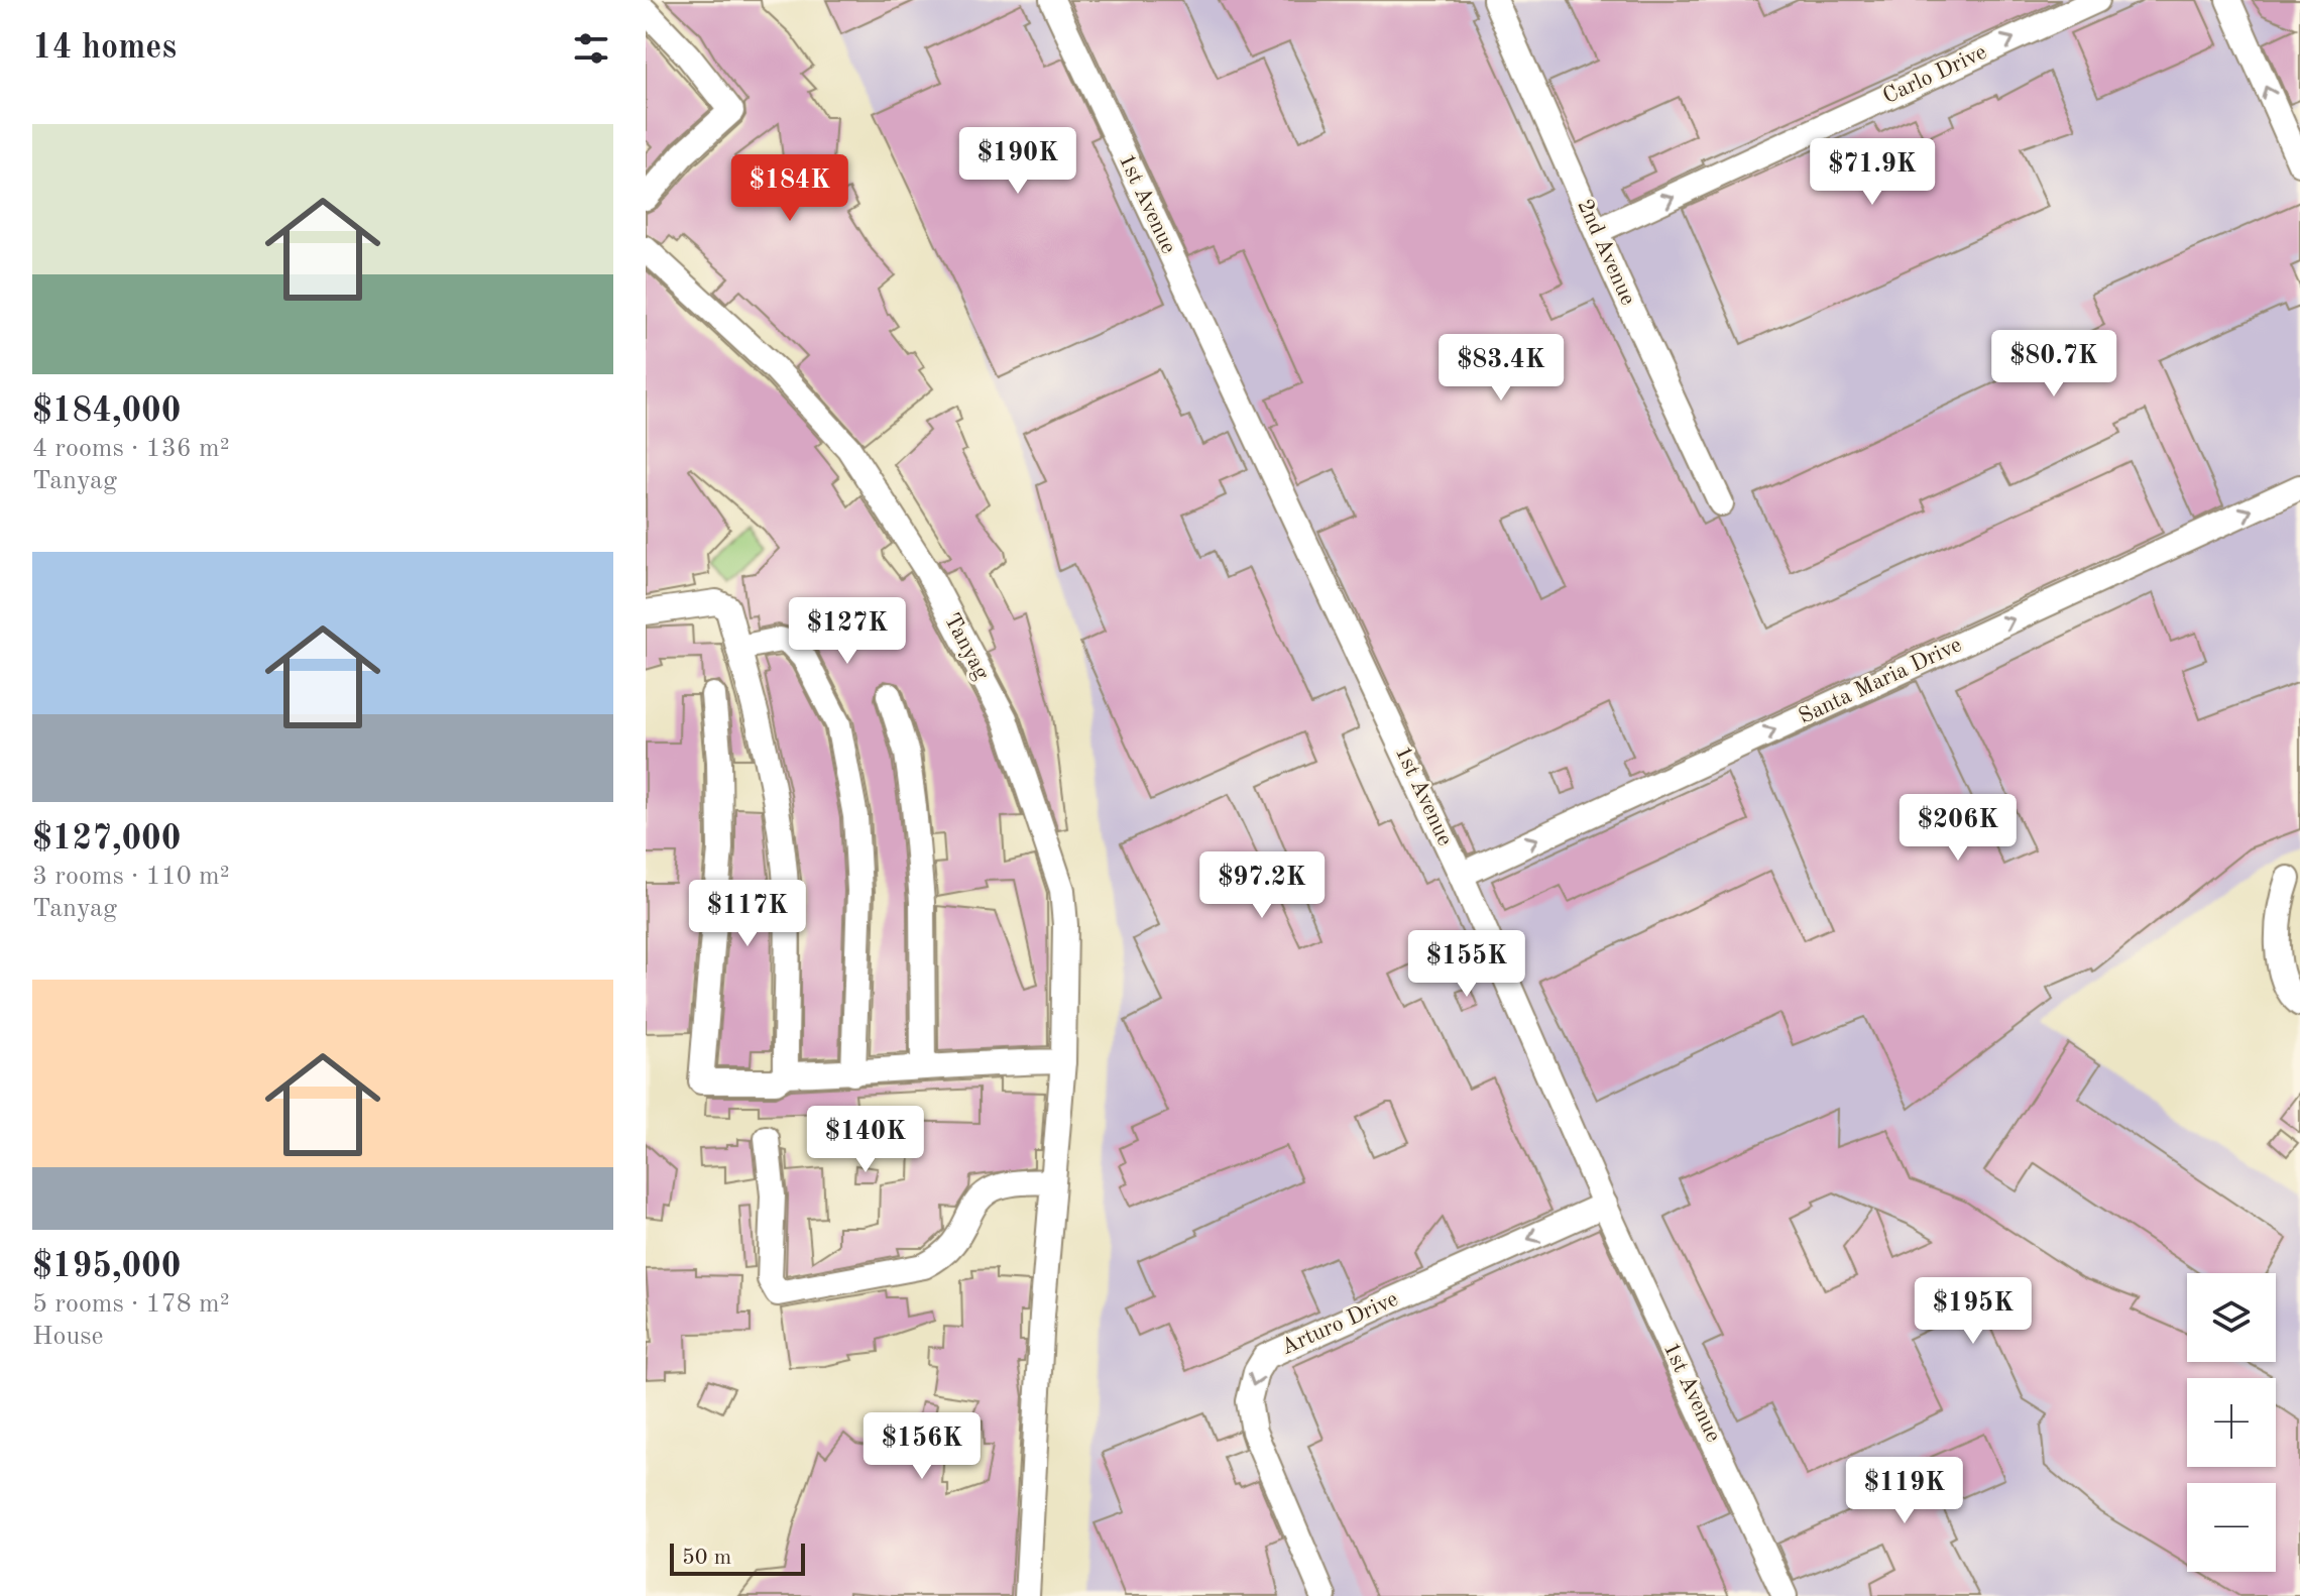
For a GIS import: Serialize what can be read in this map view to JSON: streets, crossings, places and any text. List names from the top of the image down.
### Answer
{
  "streets": {
    "street": [
      "Carlo Drive",
      "1st Avenue",
      "2nd Avenue",
      "Tanyag",
      "Santa Maria Drive",
      "Arturo Drive"
    ]
  },
  "crossings": [
    ["Carlo Drive", "2nd Avenue"],
    ["1st Avenue", "Santa Maria Drive"],
    ["1st Avenue", "Arturo Drive"]
  ],
  "one_way": ["Carlo Drive", "Santa Maria Drive"],
  "scale_bar": "50 m",
  "page": {
    "heading": "14 homes",
    "list": [
      {
        "name": "$184,000",
        "note": "4 rooms · 136 m² · Tanyag"
      },
      {
        "name": "$127,000",
        "note": "3 rooms · 110 m² · Tanyag"
      },
      {
        "name": "$195,000",
        "note": "5 rooms · 178 m² · House"
      }
    ],
    "price": [
      "$190K",
      "$71.9K",
      "$184K",
      "$80.7K",
      "$83.4K",
      "$127K",
      "$206K",
      "$97.2K",
      "$117K",
      "$155K",
      "$140K",
      "$195K",
      "$156K",
      "$119K"
    ],
    "map_buttons": ["+", "−"],
    "scale": "50 m"
  }
}
